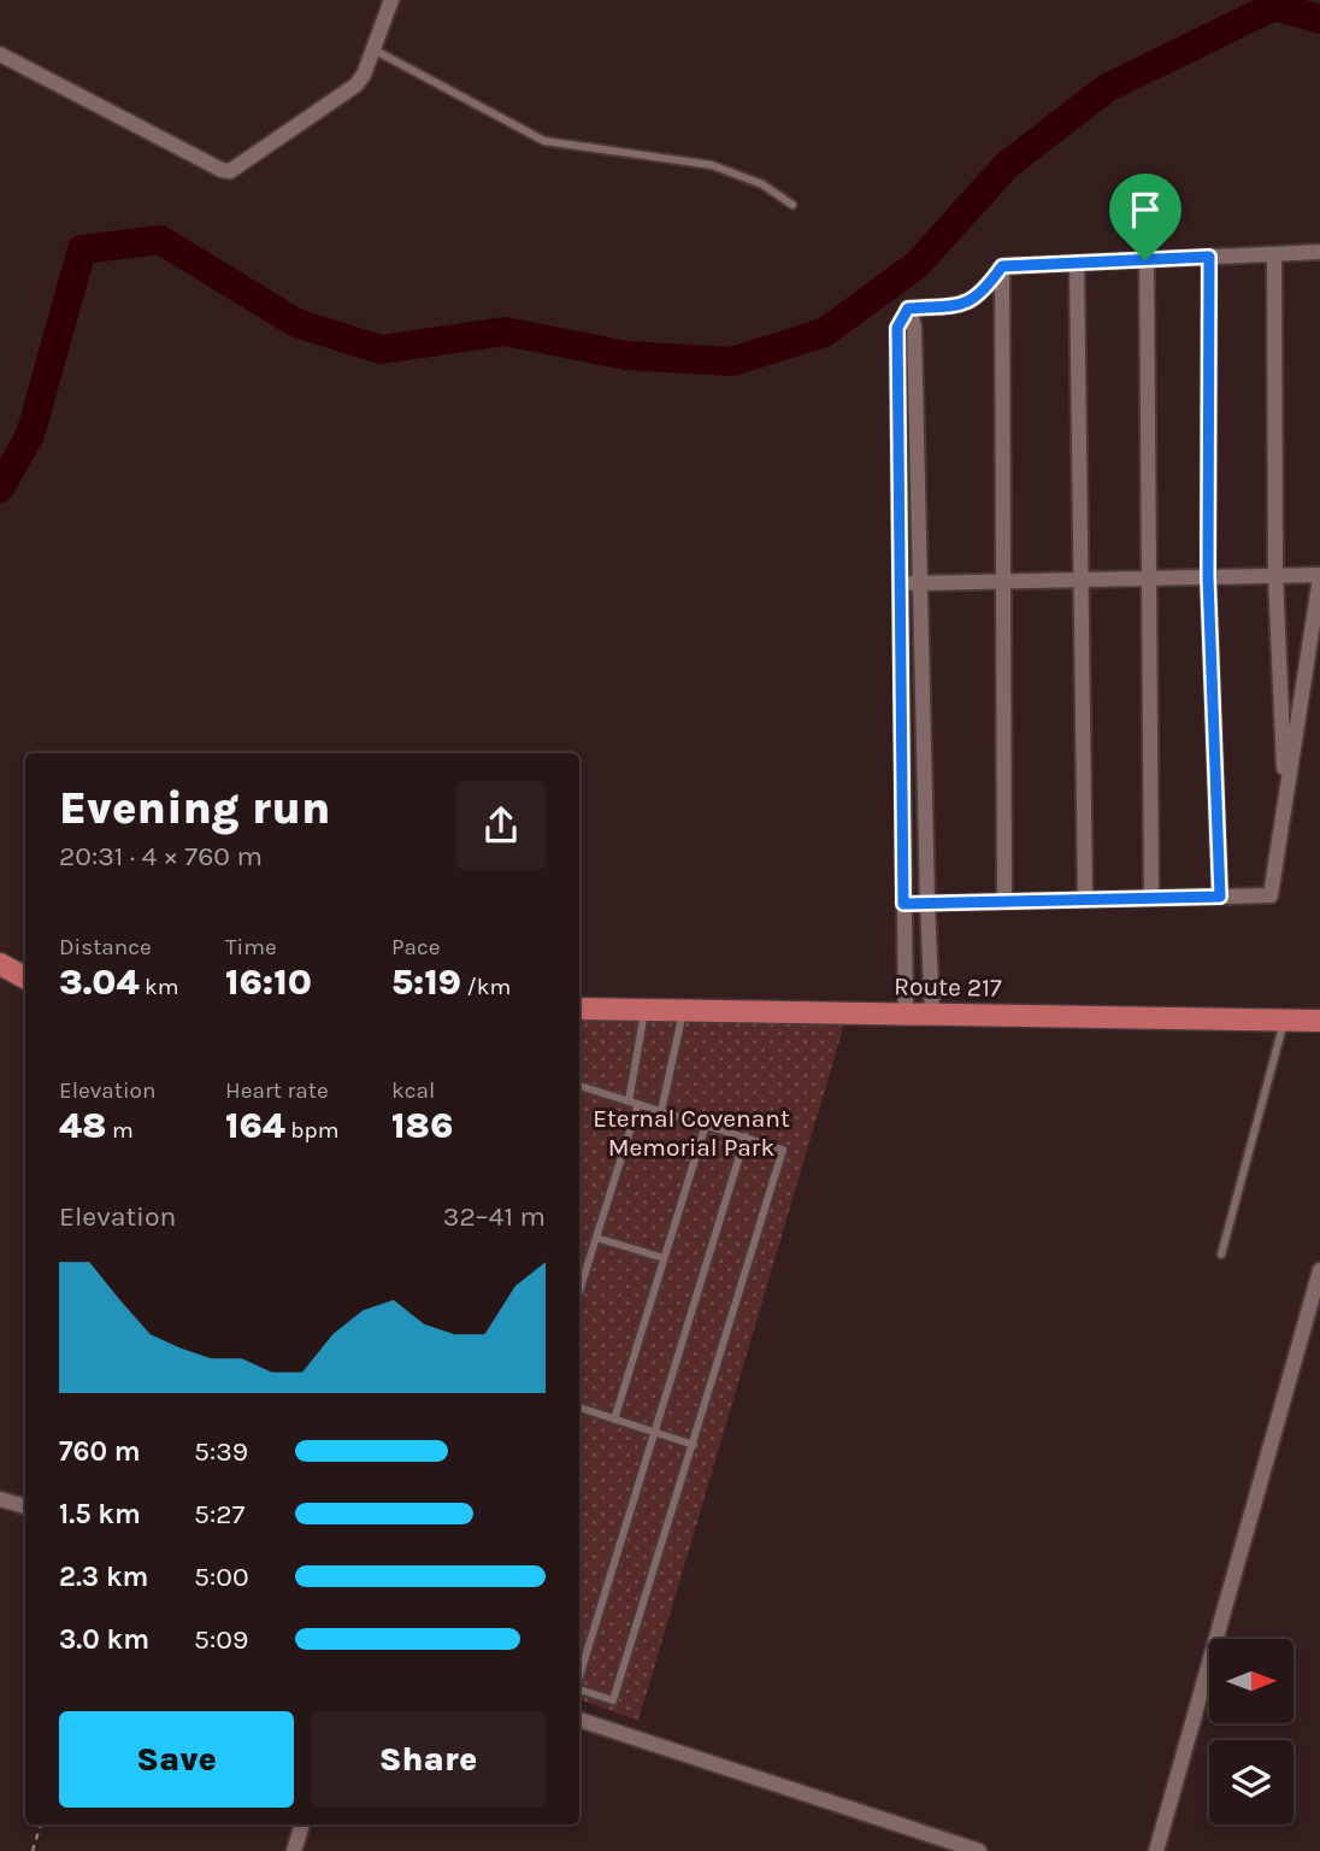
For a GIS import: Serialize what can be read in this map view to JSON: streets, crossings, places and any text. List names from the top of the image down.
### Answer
{
  "streets": {
    "main road": ["Route 217"]
  },
  "parks": ["Eternal Covenant Memorial Park"],
  "north": "right",
  "page": {
    "heading": ["Evening run", "20:31 · 4 × 760 m"],
    "stats": [
      ["Distance", "3.04 km"],
      ["Time", "16:10"],
      ["Pace", "5:19 /km"],
      ["Elevation", "48 m"],
      ["Heart rate", "164 bpm"],
      ["kcal", "186"]
    ],
    "chart": ["Elevation", "32–41 m"],
    "list": [
      {
        "name": "760 m",
        "note": "5:39"
      },
      {
        "name": "1.5 km",
        "note": "5:27"
      },
      {
        "name": "2.3 km",
        "note": "5:00"
      },
      {
        "name": "3.0 km",
        "note": "5:09"
      }
    ],
    "buttons": ["Save", "Share"]
  }
}
